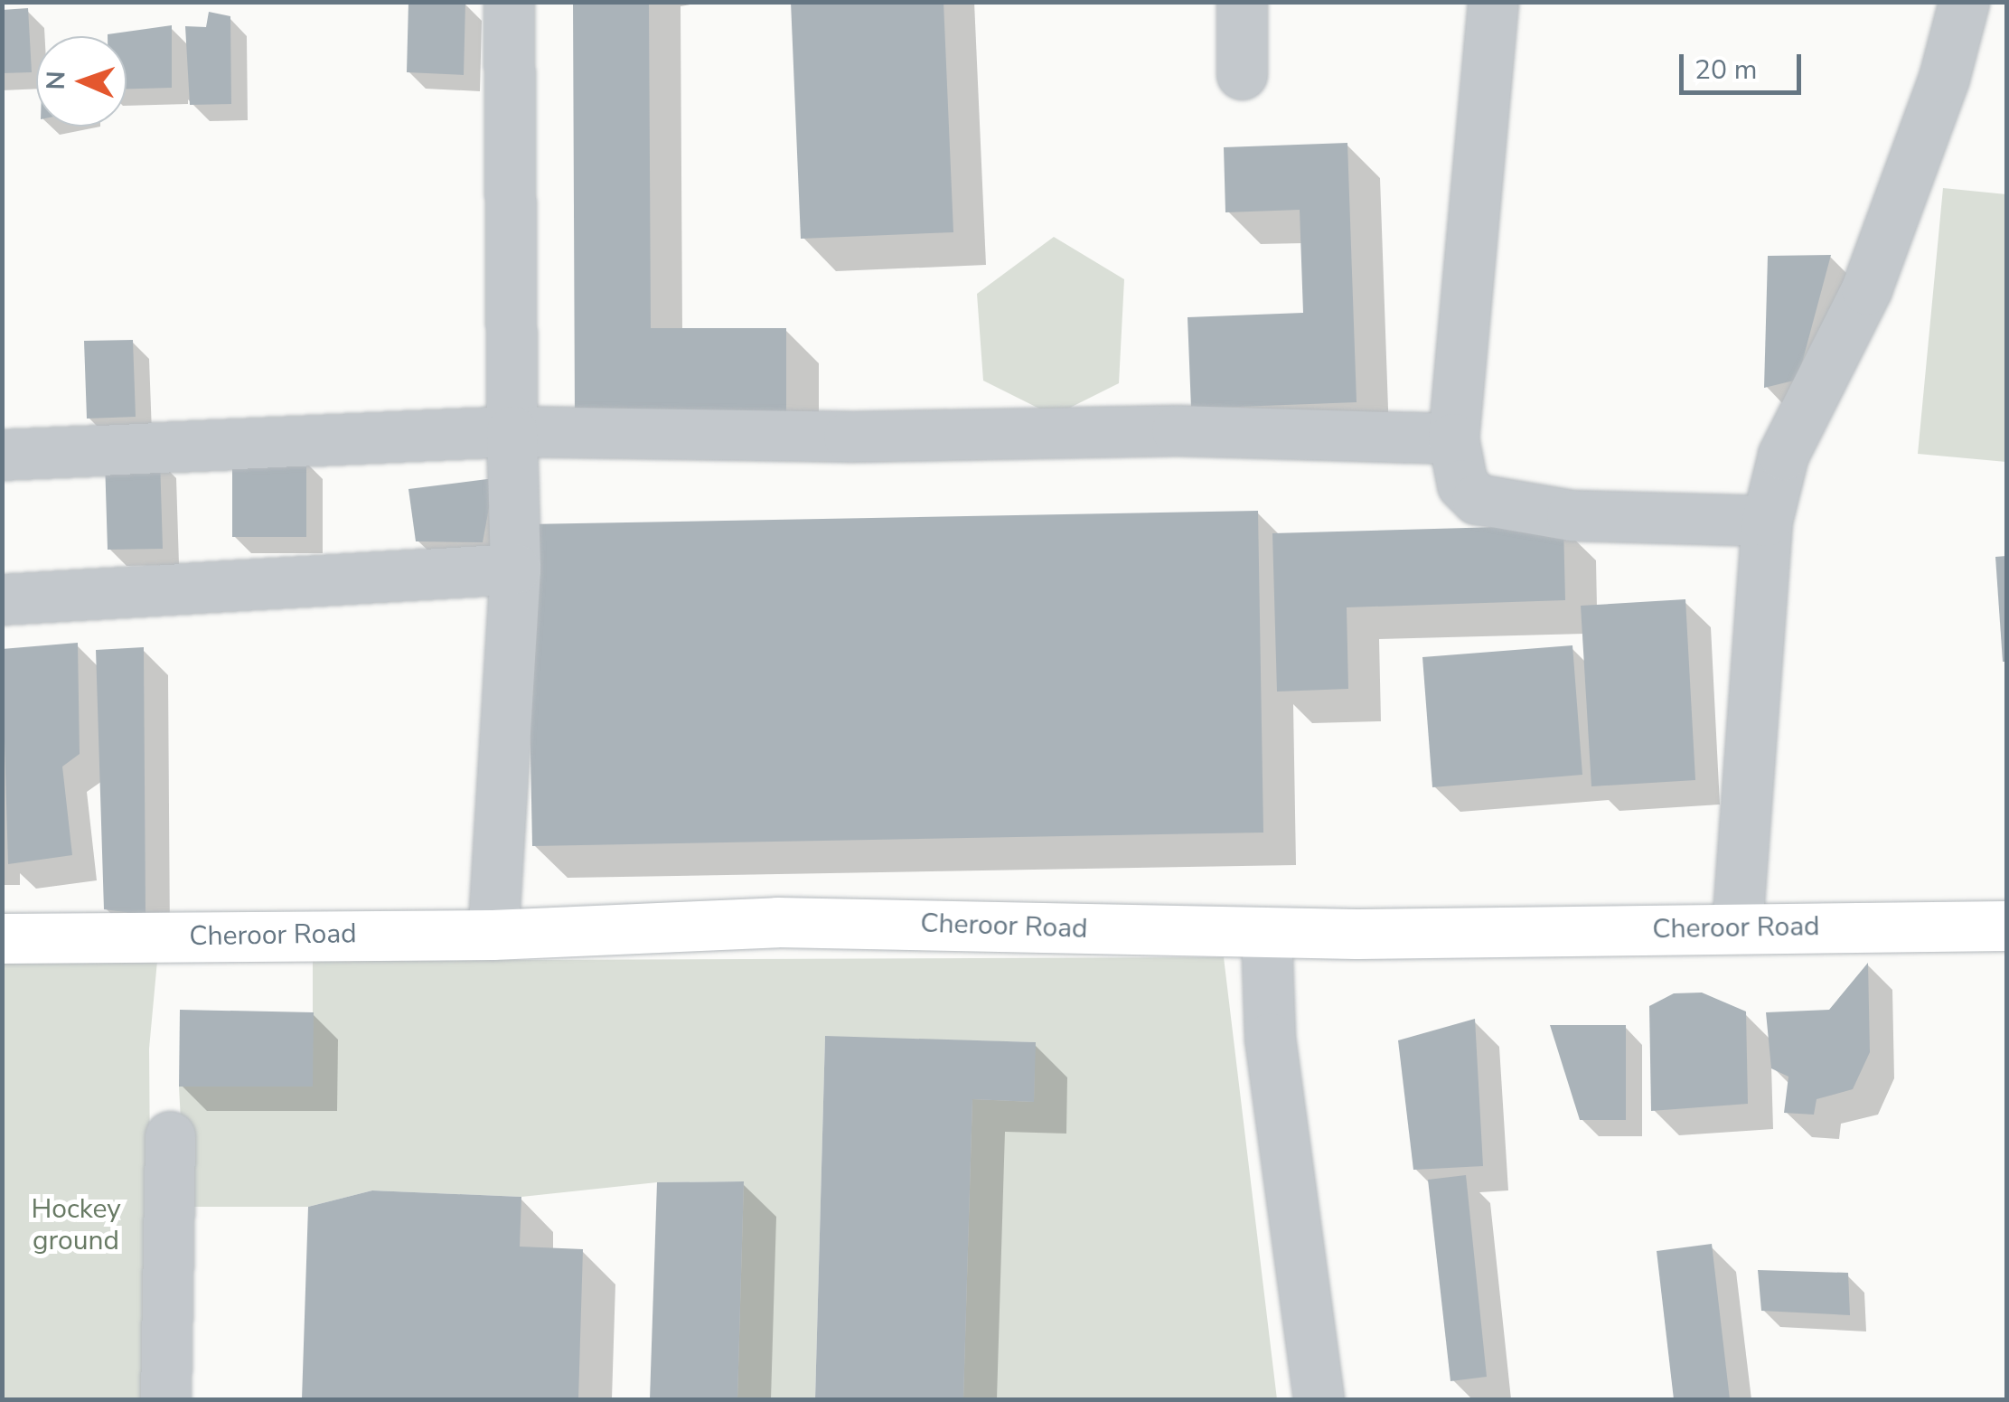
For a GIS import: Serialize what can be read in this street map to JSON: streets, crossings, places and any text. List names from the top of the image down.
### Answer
{
  "streets": {
    "main road": ["Cheroor Road"]
  },
  "parks": ["Hockey ground"],
  "scale_bar": "20 m",
  "north": "left"
}
